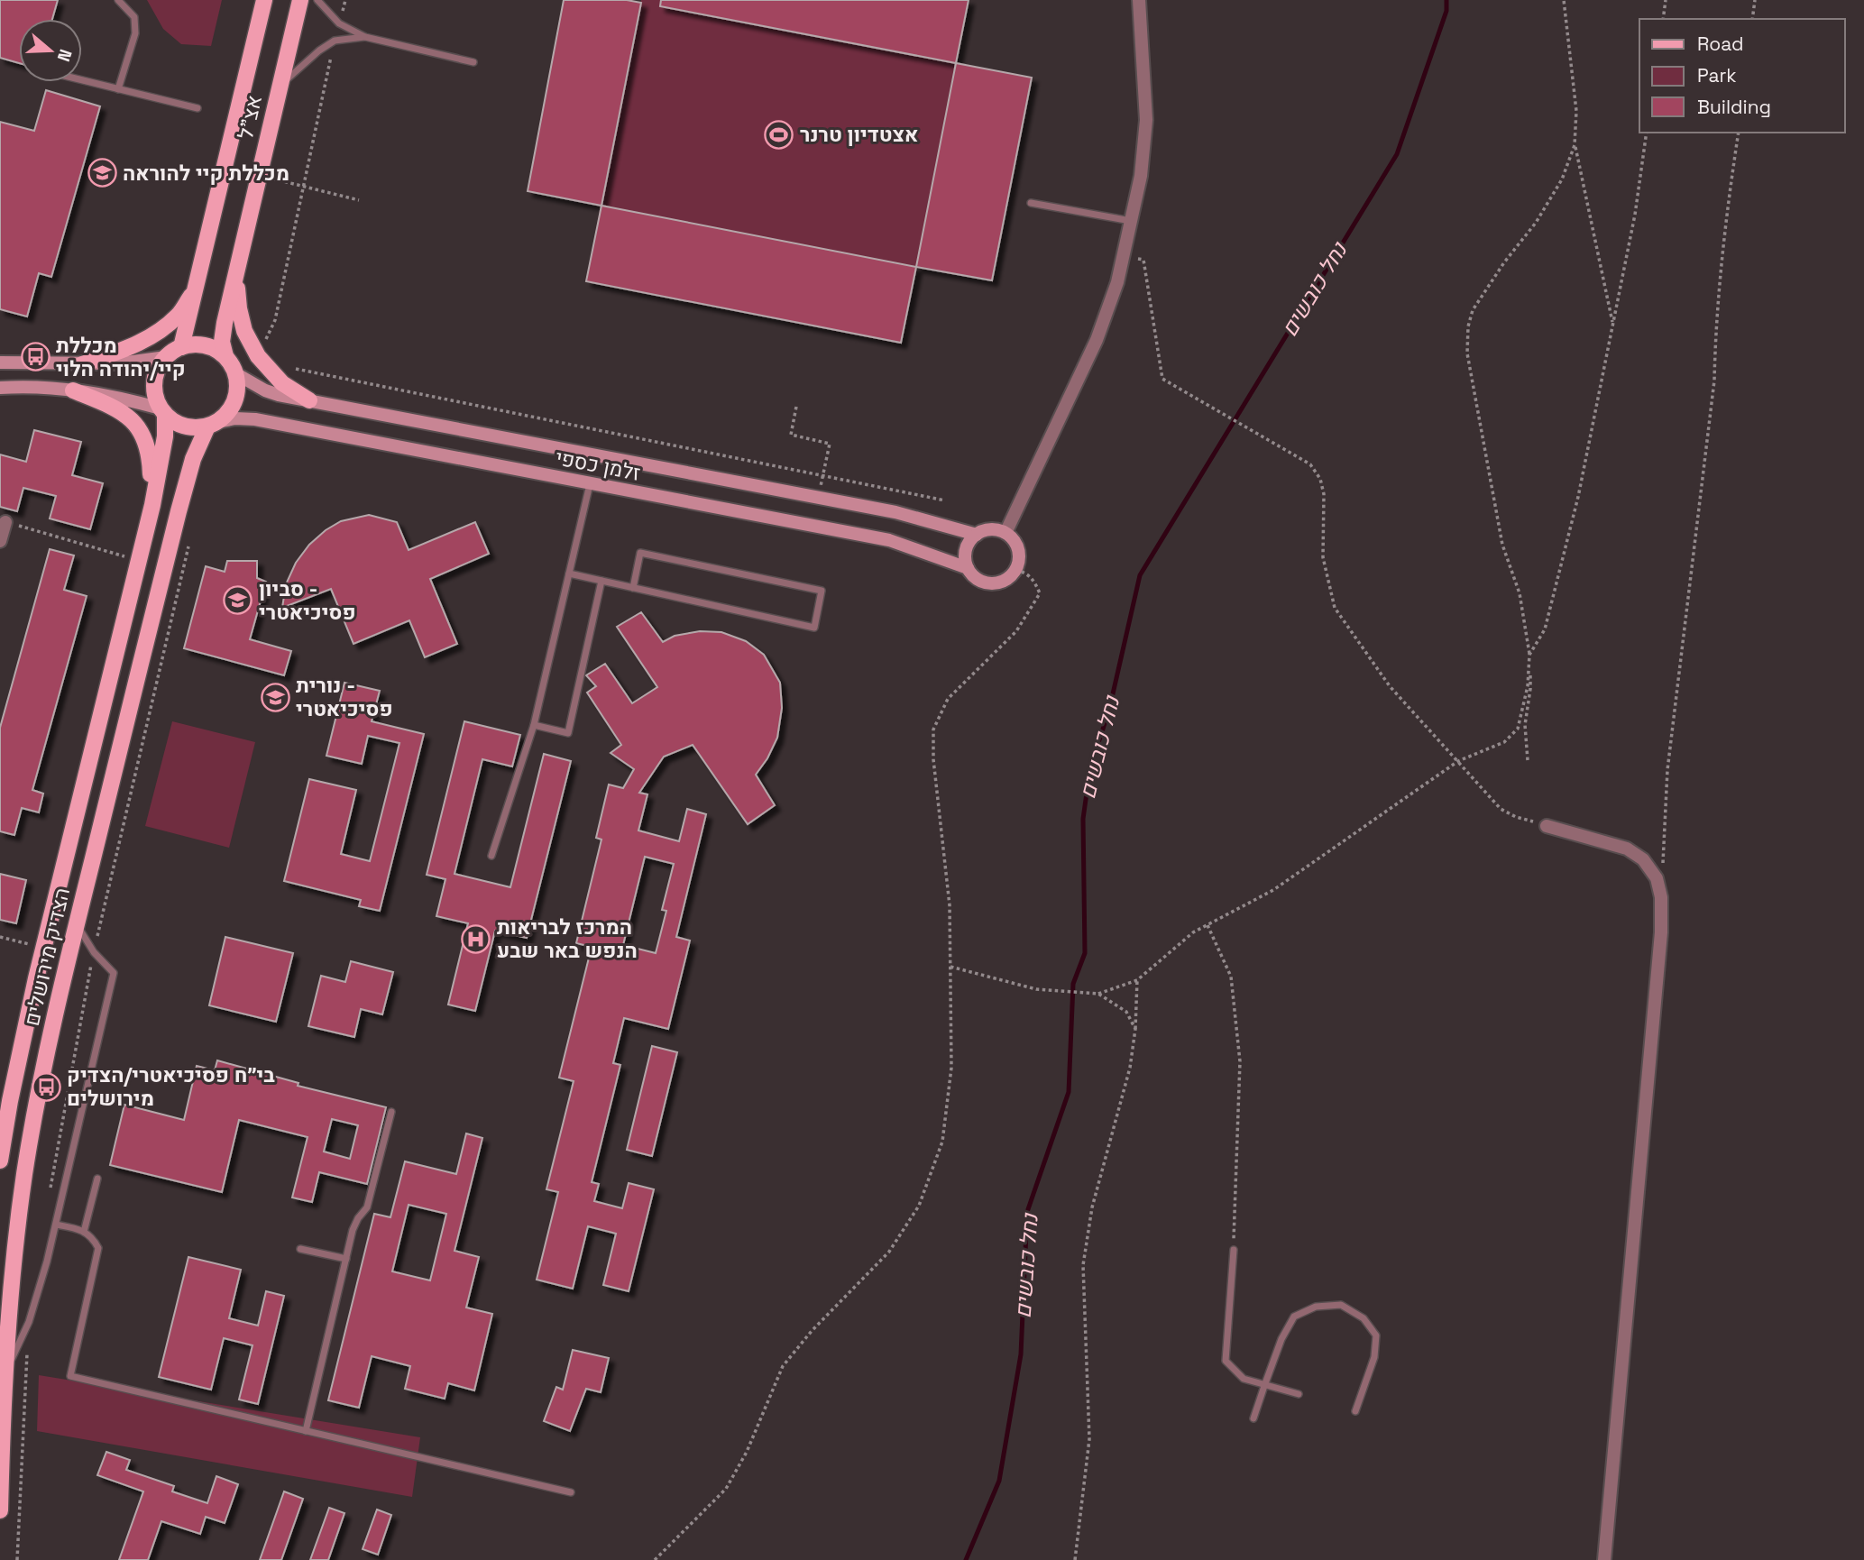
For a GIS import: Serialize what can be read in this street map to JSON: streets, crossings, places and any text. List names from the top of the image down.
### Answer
{
  "streets": {
    "main road": ["אצ\"ל", "הצדיק מירושלים"],
    "street": ["זלמן כספי"]
  },
  "crossings": [
    ["אצ\"ל", "זלמן כספי"],
    ["אצ\"ל", "הצדיק מירושלים"],
    ["זלמן כספי", "הצדיק מירושלים"]
  ],
  "water": ["נחל כובשים"],
  "places": {
    "sports": ["אצטדיון טרנר"],
    "school or university": ["מכללת קיי להוראה", "סביון - פסיכיאטרי", "נורית - פסיכיאטרי"],
    "bus stop": ["מכללת קיי/יהודה הלוי", "בי״ח פסיכיאטרי/הצדיק מירושלים"],
    "hospital": ["המרכז לבריאות הנפש באר שבע"]
  },
  "legend": ["Road", "Park", "Building"],
  "north": "right"
}
